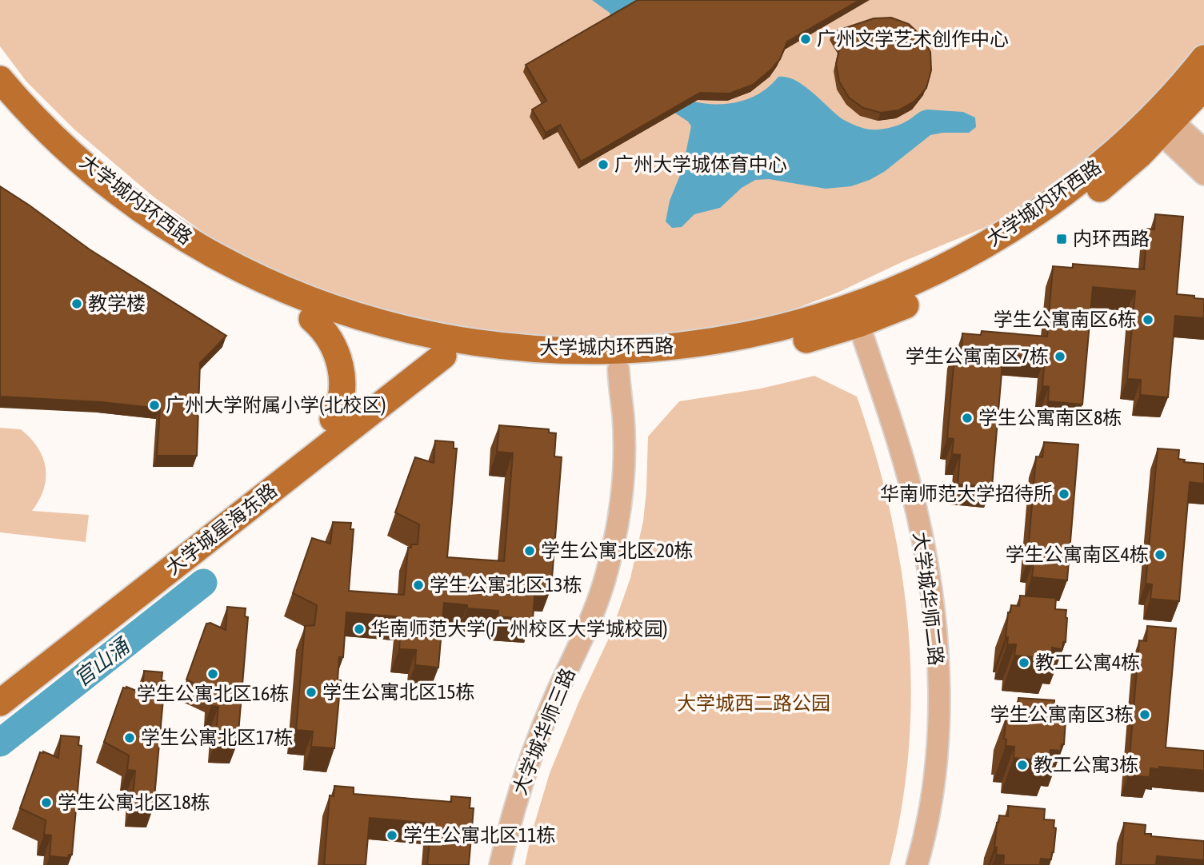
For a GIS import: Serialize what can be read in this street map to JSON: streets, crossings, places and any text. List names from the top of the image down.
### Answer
{
  "streets": {
    "main road": ["大学城内环西路", "大学城星海东路"],
    "street": ["大学城华师二路", "大学城华师三路"]
  },
  "crossings": [
    ["大学城内环西路", "大学城星海东路"],
    ["大学城内环西路", "大学城华师二路"],
    ["大学城内环西路", "大学城华师三路"]
  ],
  "water": ["官山涌"],
  "parks": ["大学城西二路公园"],
  "places": {
    "other": [
      "广州文学艺术创作中心",
      "广州大学城体育中心",
      "教学楼",
      "学生公寓南区6栋",
      "学生公寓南区7栋",
      "广州大学附属小学(北校区)",
      "学生公寓南区8栋",
      "华南师范大学招待所",
      "学生公寓北区20栋",
      "学生公寓南区4栋",
      "学生公寓北区13栋",
      "华南师范大学(广州校区大学城校园)",
      "教工公寓4栋",
      "学生公寓北区16栋",
      "学生公寓北区15栋",
      "学生公寓南区3栋",
      "学生公寓北区17栋",
      "教工公寓3栋",
      "学生公寓北区18栋",
      "学生公寓北区11栋"
    ],
    "transit": ["内环西路"]
  }
}
